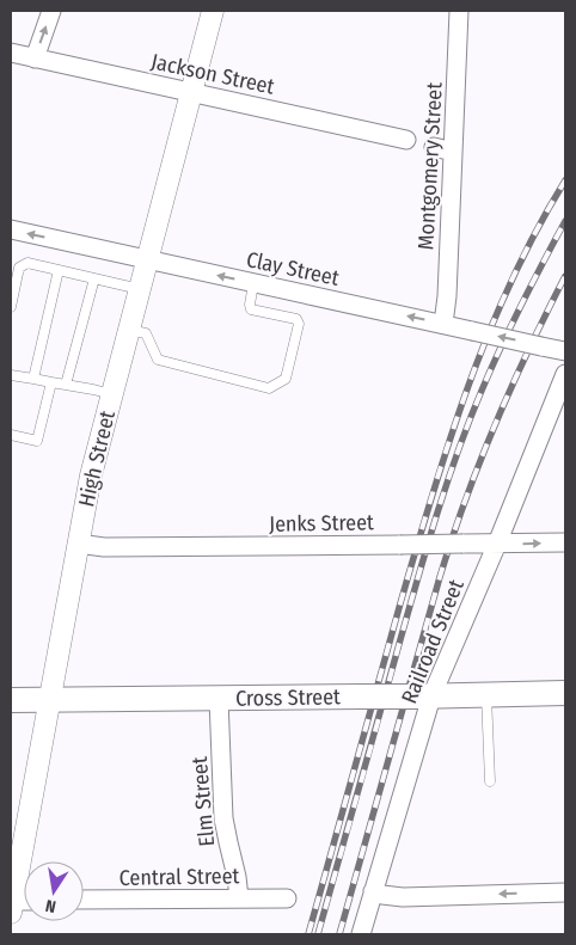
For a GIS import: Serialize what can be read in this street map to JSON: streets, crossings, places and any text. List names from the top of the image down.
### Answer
{
  "streets": {
    "main road": ["Cross Street"],
    "street": [
      "Jackson Street",
      "Montgomery Street",
      "Clay Street",
      "High Street",
      "Jenks Street",
      "Railroad Street",
      "Elm Street",
      "Central Street"
    ]
  },
  "crossings": [
    ["Jackson Street", "High Street"],
    ["Montgomery Street", "Clay Street"],
    ["Clay Street", "High Street"],
    ["High Street", "Jenks Street"],
    ["High Street", "Cross Street"],
    ["Jenks Street", "Railroad Street"],
    ["Railroad Street", "Cross Street"],
    ["Cross Street", "Elm Street"],
    ["Elm Street", "Central Street"]
  ],
  "one_way": ["Clay Street"],
  "north": "bottom"
}
